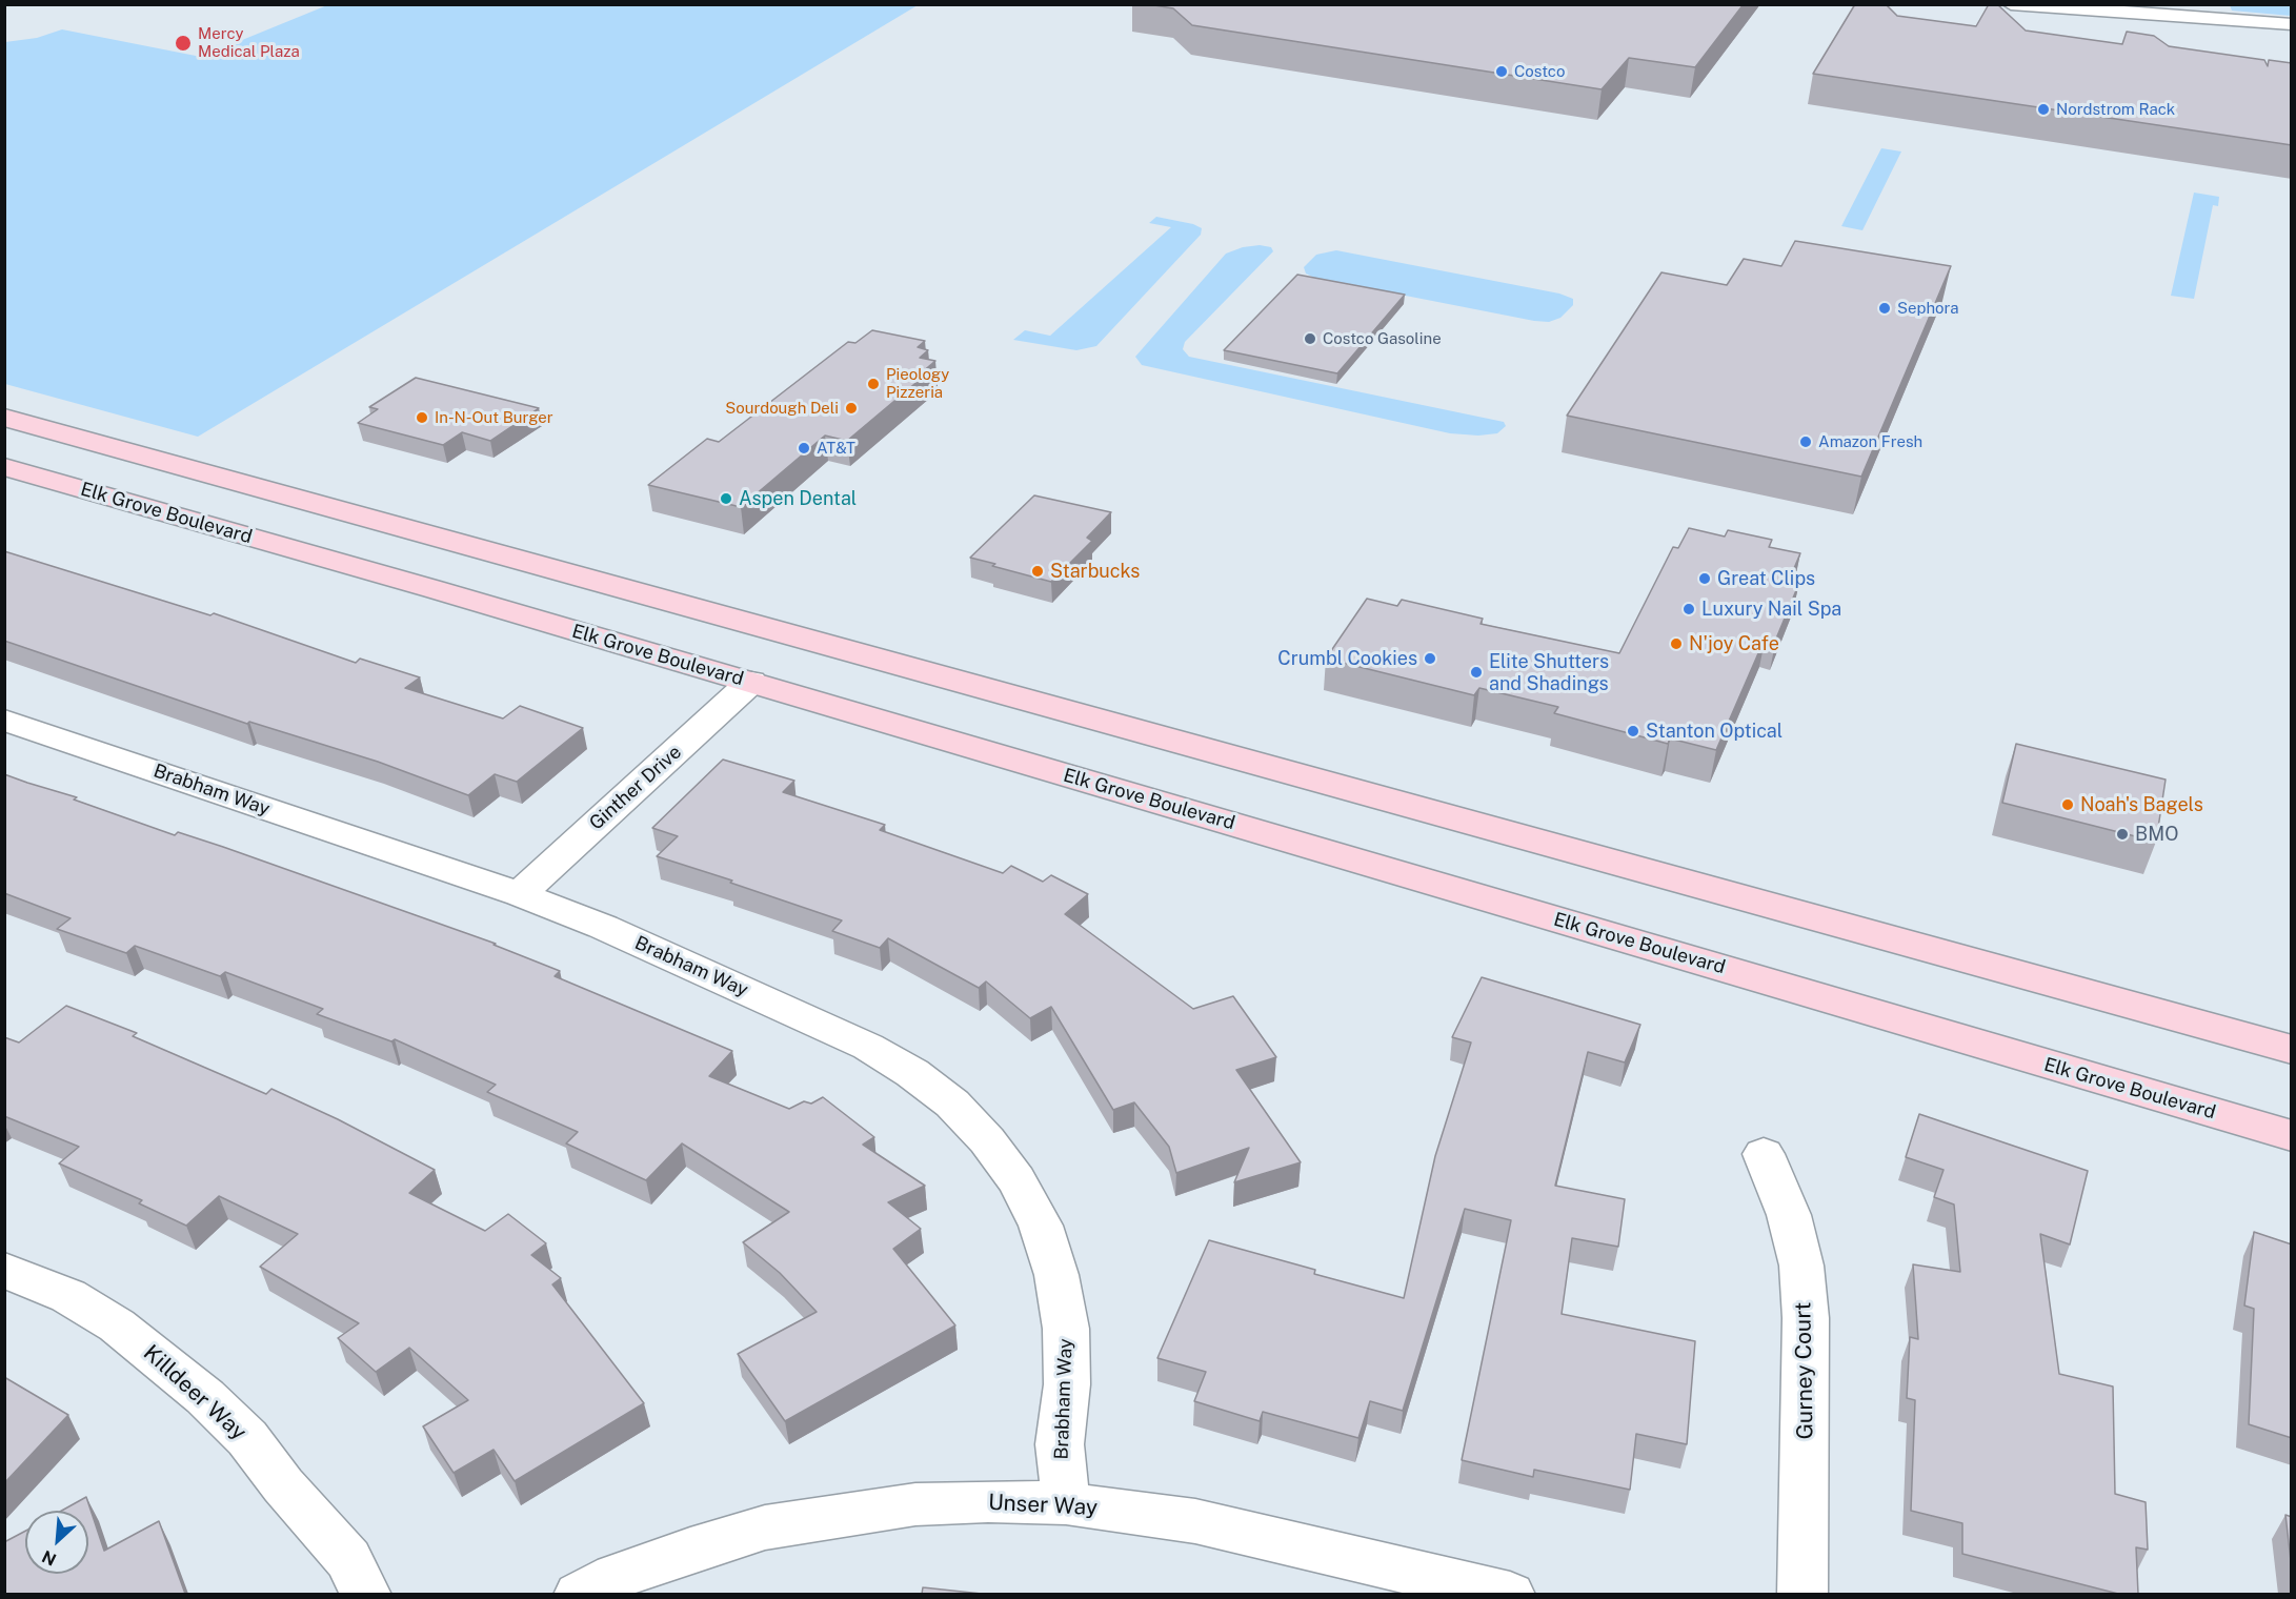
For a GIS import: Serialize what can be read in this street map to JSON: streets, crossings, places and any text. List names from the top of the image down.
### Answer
{
  "streets": {
    "main road": ["Elk Grove Boulevard"],
    "street": [
      "Ginther Drive",
      "Brabham Way",
      "Gurney Court",
      "Killdeer Way",
      "Unser Way"
    ]
  },
  "crossings": [
    ["Elk Grove Boulevard", "Ginther Drive"],
    ["Ginther Drive", "Brabham Way"],
    ["Brabham Way", "Unser Way"]
  ],
  "places": [
    "Mercy Medical Plaza",
    "Costco",
    "Nordstrom Rack",
    "Sephora",
    "Costco Gasoline",
    "Pieology Pizzeria",
    "Sourdough Deli",
    "In-N-Out Burger",
    "Amazon Fresh",
    "AT&T",
    "Aspen Dental",
    "Starbucks",
    "Great Clips",
    "Luxury Nail Spa",
    "N'joy Cafe",
    "Crumbl Cookies",
    "Elite Shutters and Shadings",
    "Stanton Optical",
    "Noah's Bagels",
    "BMO"
  ],
  "north": "bottom left"
}
